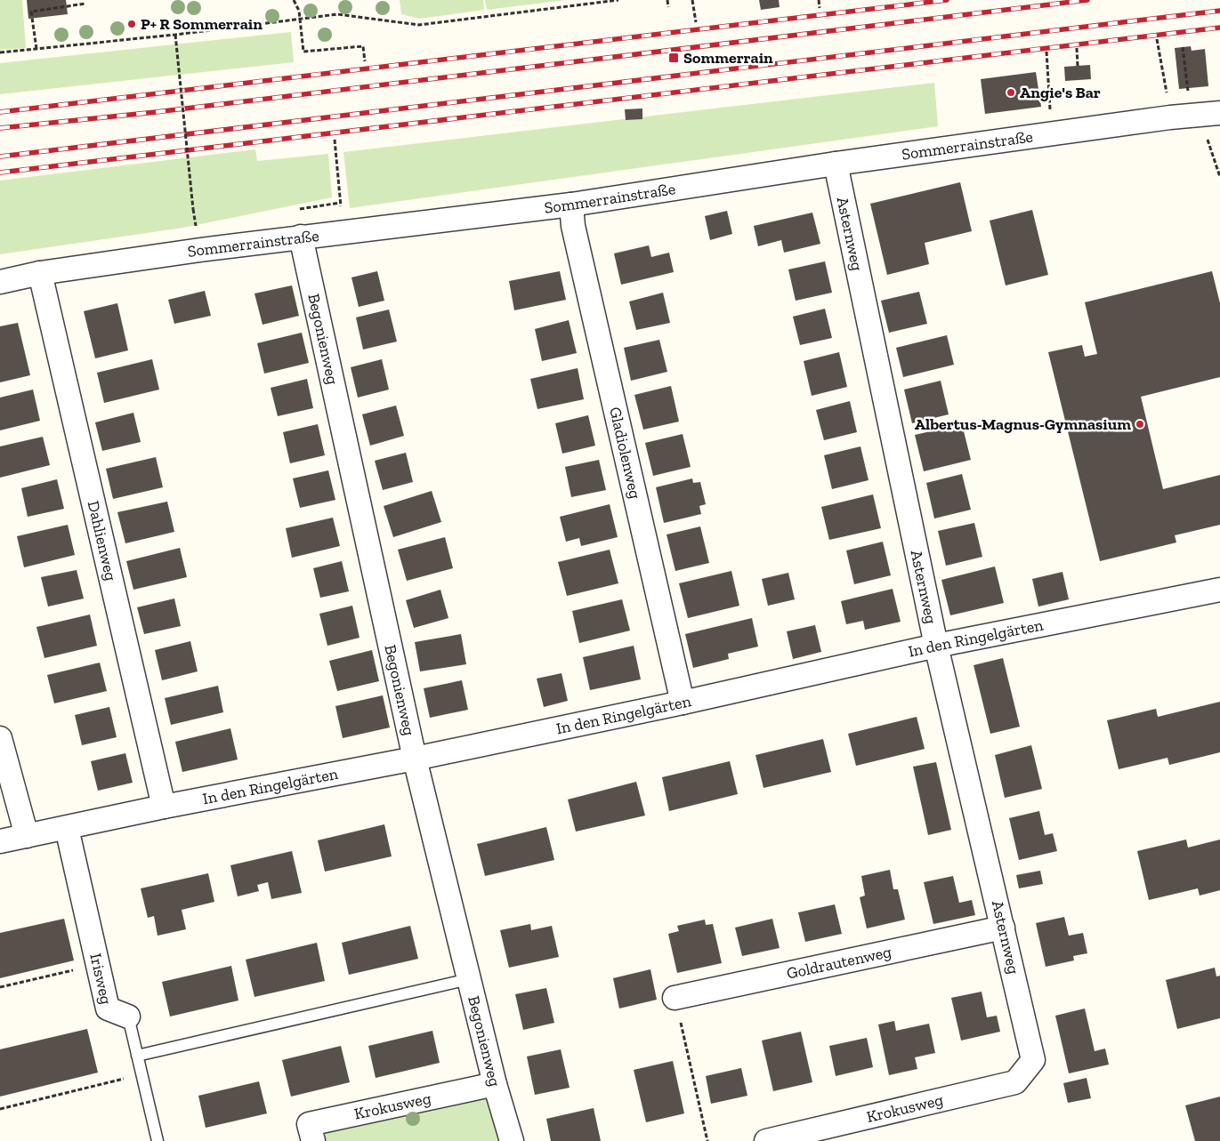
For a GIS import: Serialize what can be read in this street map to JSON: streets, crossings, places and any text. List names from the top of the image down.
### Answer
{
  "streets": {
    "street": [
      "Sommerrainstraße",
      "Asternweg",
      "Begonienweg",
      "Gladiolenweg",
      "Dahlienweg",
      "In den Ringelgärten",
      "Goldrautenweg",
      "Irisweg",
      "Krokusweg"
    ]
  },
  "crossings": [
    ["Sommerrainstraße", "Asternweg"],
    ["Sommerrainstraße", "Begonienweg"],
    ["Sommerrainstraße", "Gladiolenweg"],
    ["Sommerrainstraße", "Dahlienweg"],
    ["Asternweg", "In den Ringelgärten"],
    ["Asternweg", "Goldrautenweg"],
    ["Asternweg", "Krokusweg"],
    ["Begonienweg", "In den Ringelgärten"],
    ["Begonienweg", "Krokusweg"],
    ["Gladiolenweg", "In den Ringelgärten"],
    ["Dahlienweg", "In den Ringelgärten"],
    ["In den Ringelgärten", "Irisweg"]
  ],
  "places": {
    "other": ["P+ R Sommerrain", "Angie's Bar", "Albertus-Magnus-Gymnasium"],
    "transit": ["Sommerrain"]
  }
}
